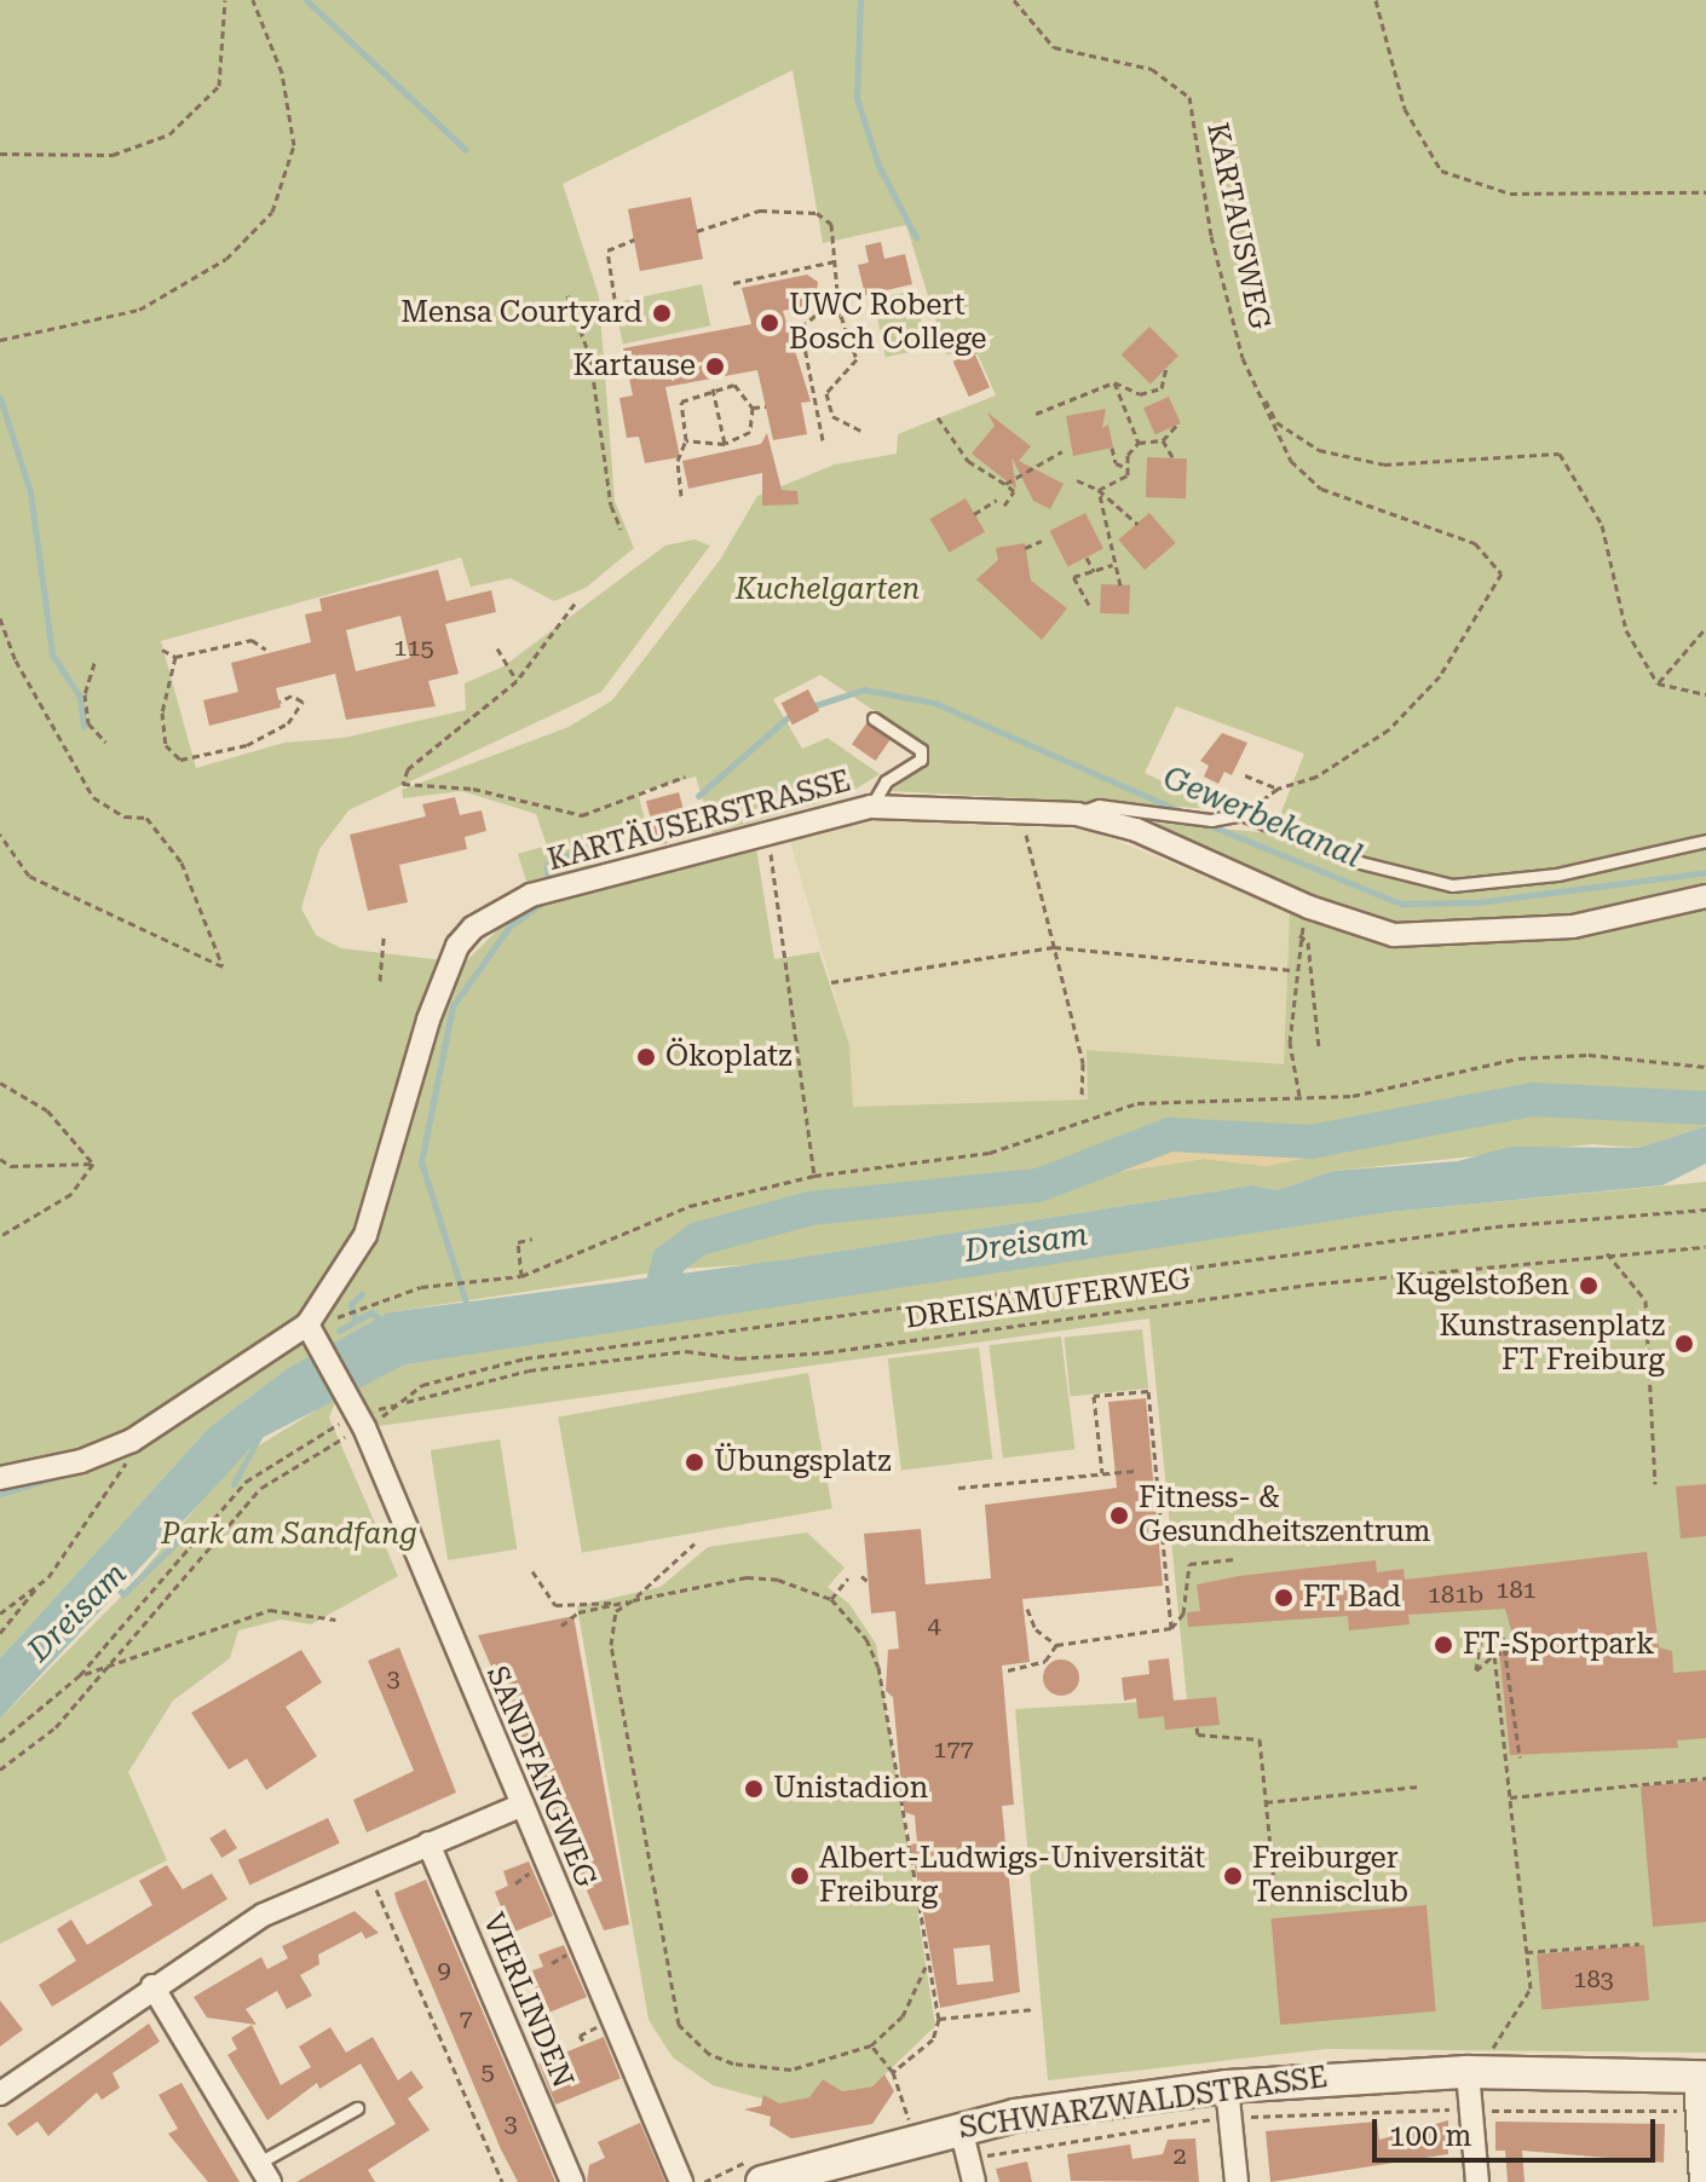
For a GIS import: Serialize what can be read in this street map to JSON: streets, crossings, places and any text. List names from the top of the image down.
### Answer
{
  "streets": {
    "main road": ["SCHWARZWALDSTRASSE"],
    "street": ["KARTÄUSERSTRASSE", "SANDFANGWEG", "VIERLINDEN"],
    "path": ["KARTAUSWEG", "DREISAMUFERWEG"]
  },
  "crossings": [
    ["KARTÄUSERSTRASSE", "SANDFANGWEG"]
  ],
  "water": ["Gewerbekanal", "Dreisam"],
  "parks": ["Kuchelgarten", "Park am Sandfang"],
  "places": [
    "Mensa Courtyard",
    "UWC Robert Bosch College",
    "Kartause",
    "Ökoplatz",
    "Kugelstoßen",
    "Kunstrasenplatz FT Freiburg",
    "Übungsplatz",
    "Fitness- & Gesundheitszentrum",
    "FT Bad",
    "FT-Sportpark",
    "Unistadion",
    "Albert-Ludwigs-Universität Freiburg",
    "Freiburger Tennisclub"
  ],
  "house_numbers": [
    "115",
    "181",
    "181b",
    "4",
    "3",
    "177",
    "9",
    "183",
    "7",
    "5",
    "3",
    "2"
  ],
  "scale_bar": "100 m"
}
